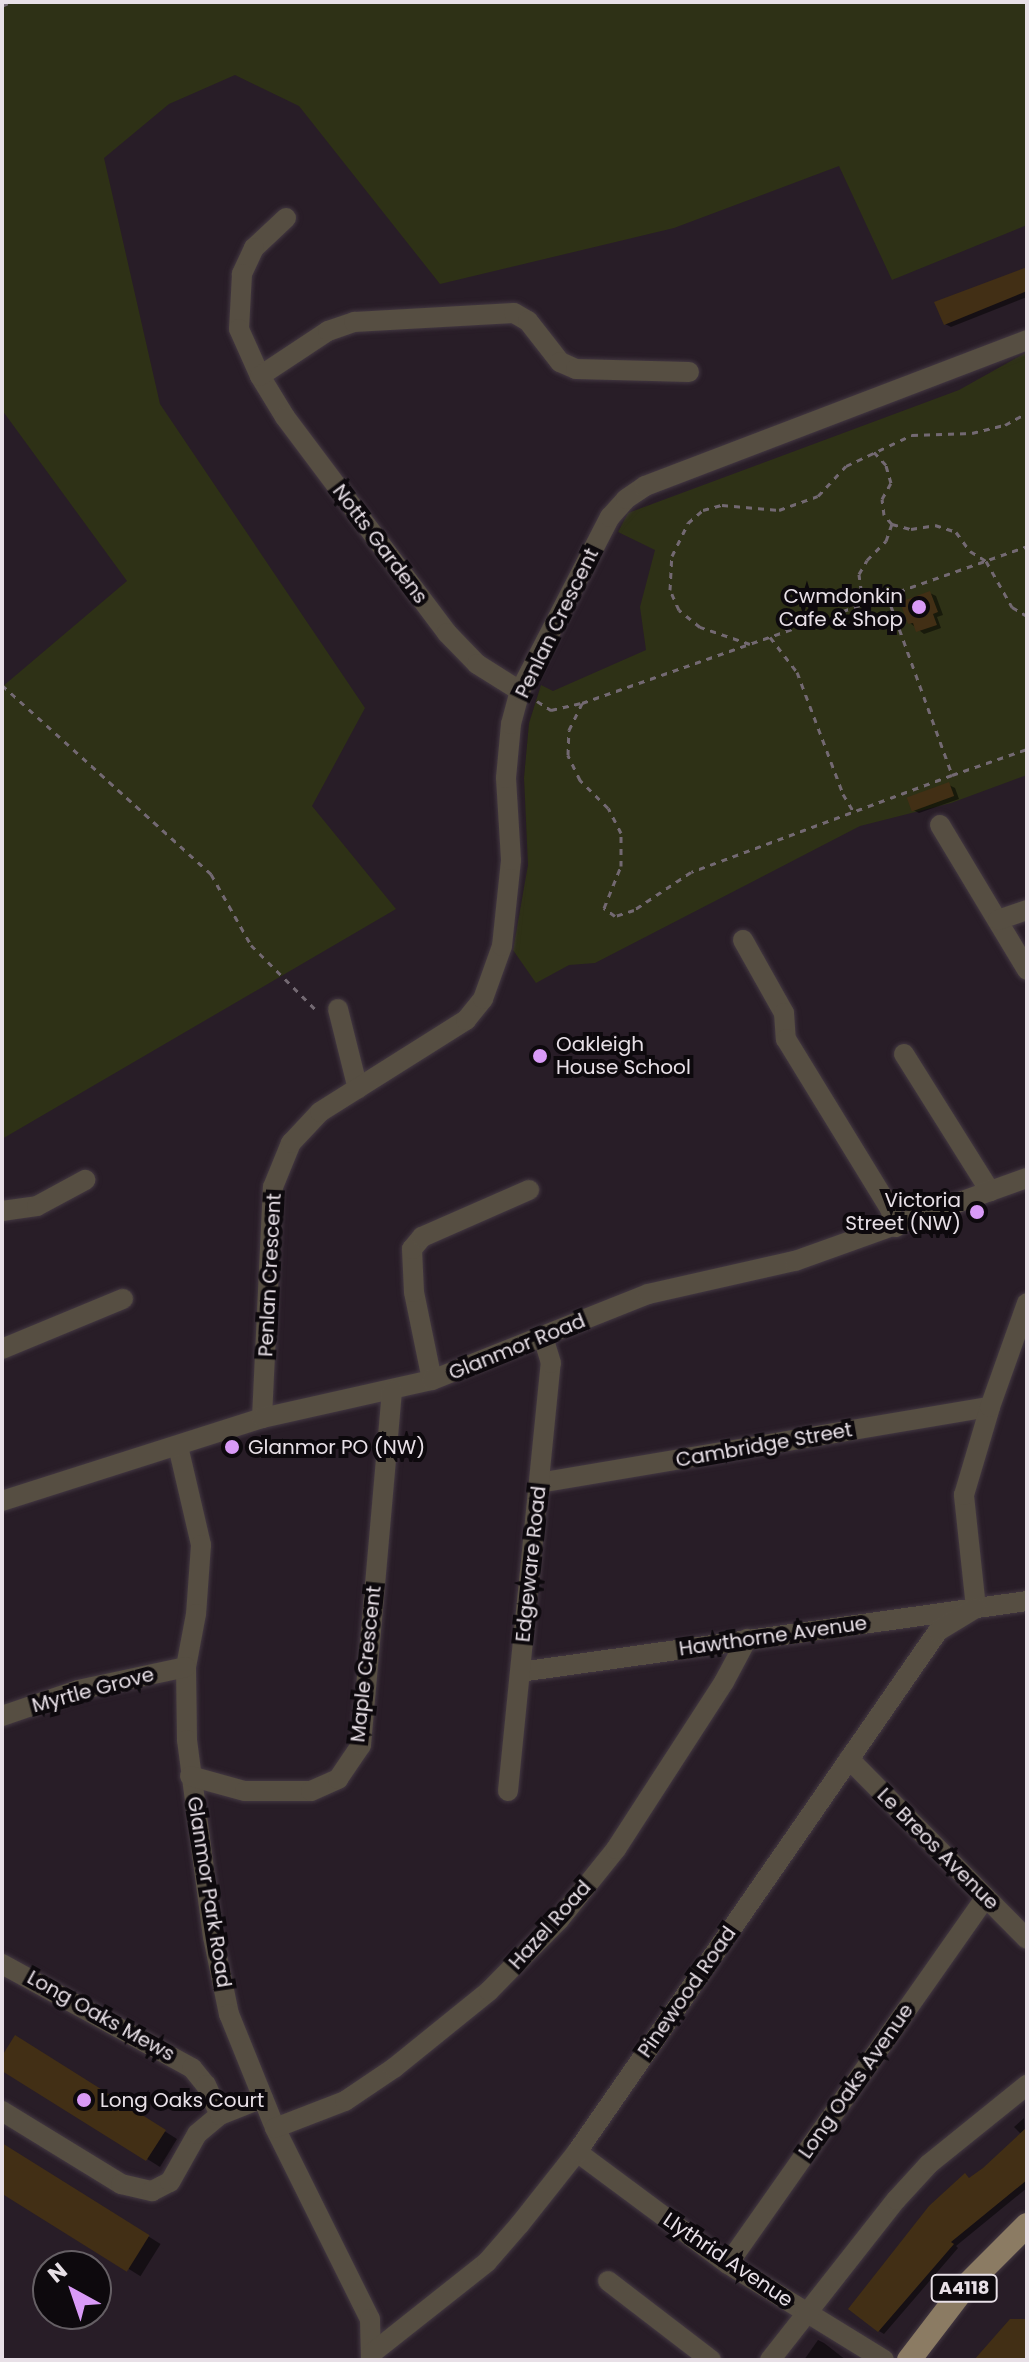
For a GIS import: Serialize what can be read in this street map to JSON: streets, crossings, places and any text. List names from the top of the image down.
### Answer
{
  "streets": {
    "main road": ["A4118"],
    "street": [
      "Notts Gardens",
      "Penlan Crescent",
      "Glanmor Road",
      "Cambridge Street",
      "Edgeware Road",
      "Hawthorne Avenue",
      "Maple Crescent",
      "Myrtle Grove",
      "Le Breos Avenue",
      "Glanmor Park Road",
      "Hazel Road",
      "Pinewood Road",
      "Long Oaks Mews",
      "Long Oaks Avenue",
      "Llythrid Avenue"
    ]
  },
  "crossings": [
    ["Notts Gardens", "Penlan Crescent"],
    ["Penlan Crescent", "Glanmor Road"],
    ["Glanmor Road", "Edgeware Road"],
    ["Glanmor Road", "Maple Crescent"],
    ["Glanmor Road", "Glanmor Park Road"],
    ["Cambridge Street", "Edgeware Road"],
    ["Edgeware Road", "Hawthorne Avenue"],
    ["Hawthorne Avenue", "Hazel Road"],
    ["Hawthorne Avenue", "Pinewood Road"],
    ["Maple Crescent", "Glanmor Park Road"],
    ["Myrtle Grove", "Glanmor Park Road"],
    ["Le Breos Avenue", "Pinewood Road"],
    ["Le Breos Avenue", "Long Oaks Avenue"],
    ["Glanmor Park Road", "Hazel Road"],
    ["Glanmor Park Road", "Pinewood Road"],
    ["Pinewood Road", "Llythrid Avenue"],
    ["Long Oaks Avenue", "Llythrid Avenue"]
  ],
  "places": [
    "Cwmdonkin Cafe & Shop",
    "Oakleigh House School",
    "Victoria Street (NW)",
    "Glanmor PO (NW)",
    "Long Oaks Court"
  ],
  "north": "top left"
}
